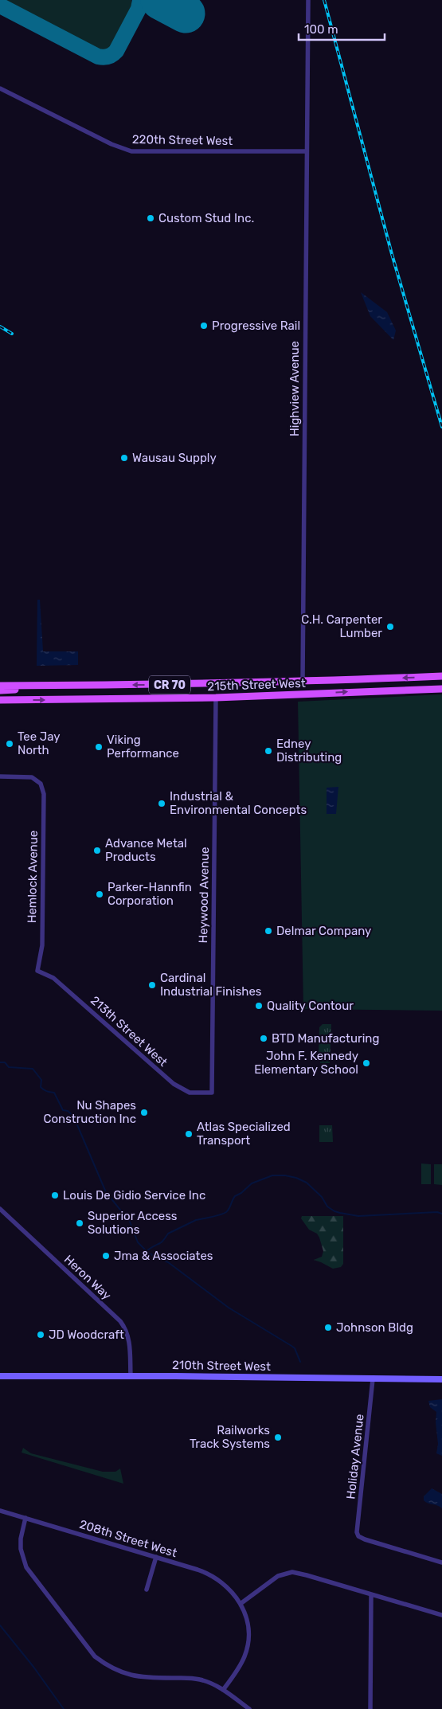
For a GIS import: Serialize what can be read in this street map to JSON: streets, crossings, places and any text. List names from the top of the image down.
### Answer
{
  "streets": {
    "main road": ["CR 70", "215th Street West"],
    "street": [
      "220th Street West",
      "Highview Avenue",
      "Hemlock Avenue",
      "Heywood Avenue",
      "213th Street West",
      "Heron Way",
      "210th Street West",
      "Holiday Avenue",
      "208th Street West"
    ]
  },
  "crossings": [
    ["220th Street West", "Highview Avenue"],
    ["Highview Avenue", "215th Street West"],
    ["215th Street West", "Heywood Avenue"],
    ["Hemlock Avenue", "213th Street West"],
    ["Heywood Avenue", "213th Street West"],
    ["Heron Way", "210th Street West"],
    ["210th Street West", "Holiday Avenue"]
  ],
  "places": [
    "Custom Stud Inc.",
    "Progressive Rail",
    "Wausau Supply",
    "C.H. Carpenter Lumber",
    "Tee Jay North",
    "Viking Performance",
    "Edney Distributing",
    "Industrial & Environmental Concepts",
    "Advance Metal Products",
    "Parker-Hannfin Corporation",
    "Delmar Company",
    "Cardinal Industrial Finishes",
    "Quality Contour",
    "BTD Manufacturing",
    "John F. Kennedy Elementary School",
    "Nu Shapes Construction Inc",
    "Atlas Specialized Transport",
    "Louis De Gidio Service Inc",
    "Superior Access Solutions",
    "Jma & Associates",
    "Johnson Bldg",
    "JD Woodcraft",
    "Railworks Track Systems"
  ],
  "scale_bar": "100 m"
}
